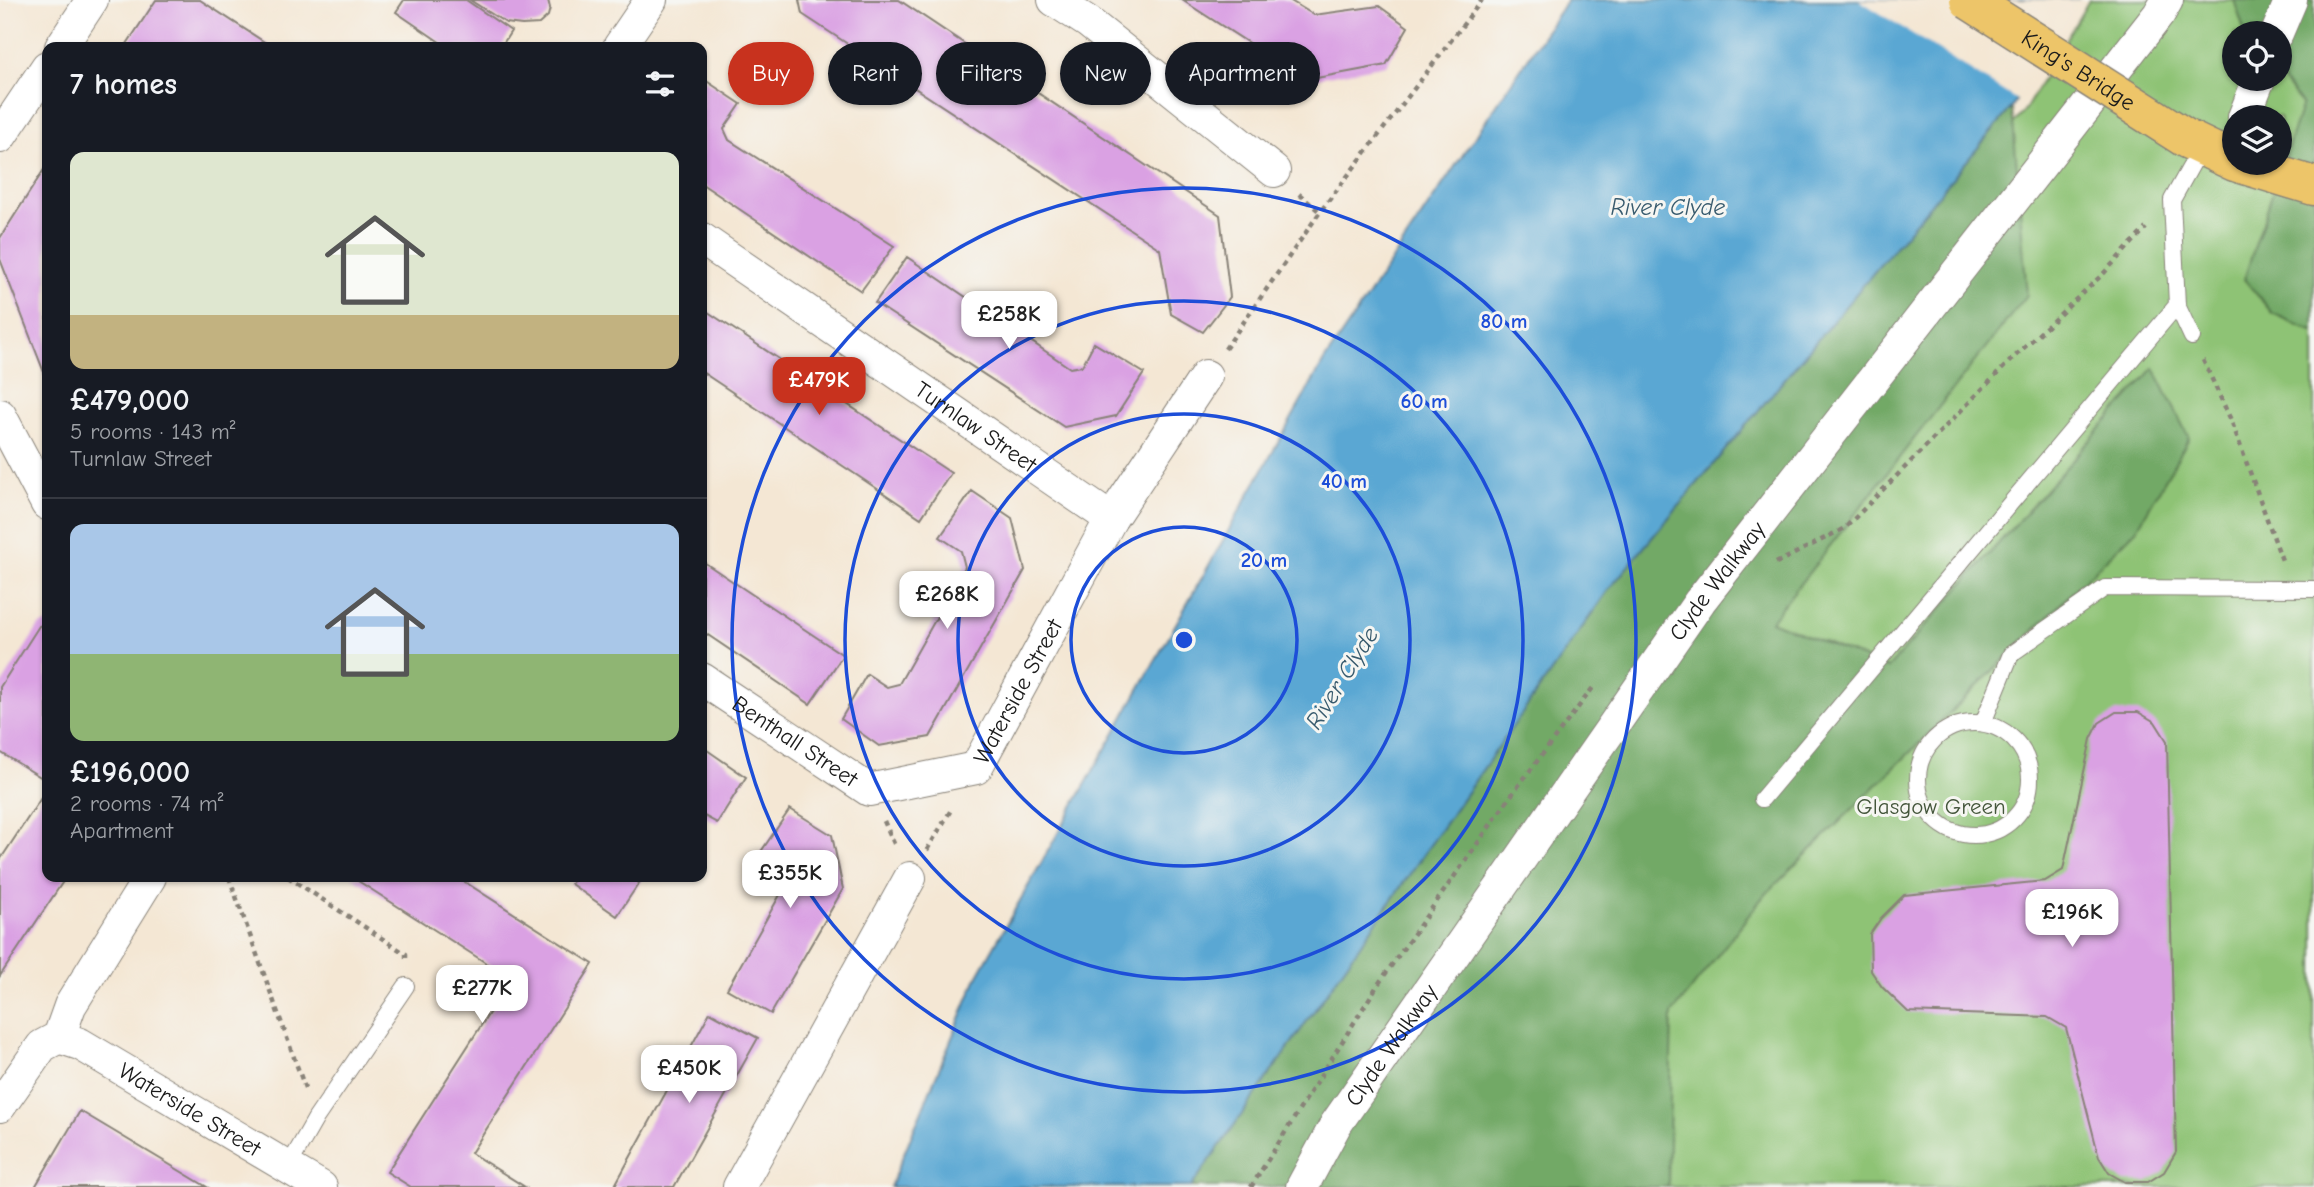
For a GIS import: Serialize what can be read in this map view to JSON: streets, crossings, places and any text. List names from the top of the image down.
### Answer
{
  "streets": {
    "main road": ["King's Bridge"],
    "street": [
      "Turnlaw Street",
      "Clyde Walkway",
      "Waterside Street",
      "Benthall Street"
    ]
  },
  "crossings": [
    ["Turnlaw Street", "Waterside Street"],
    ["Waterside Street", "Benthall Street"]
  ],
  "water": ["River Clyde"],
  "parks": ["Glasgow Green"],
  "page": {
    "chip": [
      "Buy",
      "Rent",
      "Filters",
      "New",
      "Apartment"
    ],
    "heading": "7 homes",
    "list": [
      {
        "name": "£479,000",
        "note": "5 rooms · 143 m² · Turnlaw Street"
      },
      {
        "name": "£196,000",
        "note": "2 rooms · 74 m² · Apartment"
      }
    ],
    "price": [
      "£258K",
      "£479K",
      "£268K",
      "£355K",
      "£196K",
      "£277K",
      "£450K"
    ]
  },
  "rings": [
    "80 m",
    "60 m",
    "40 m",
    "20 m"
  ]
}
